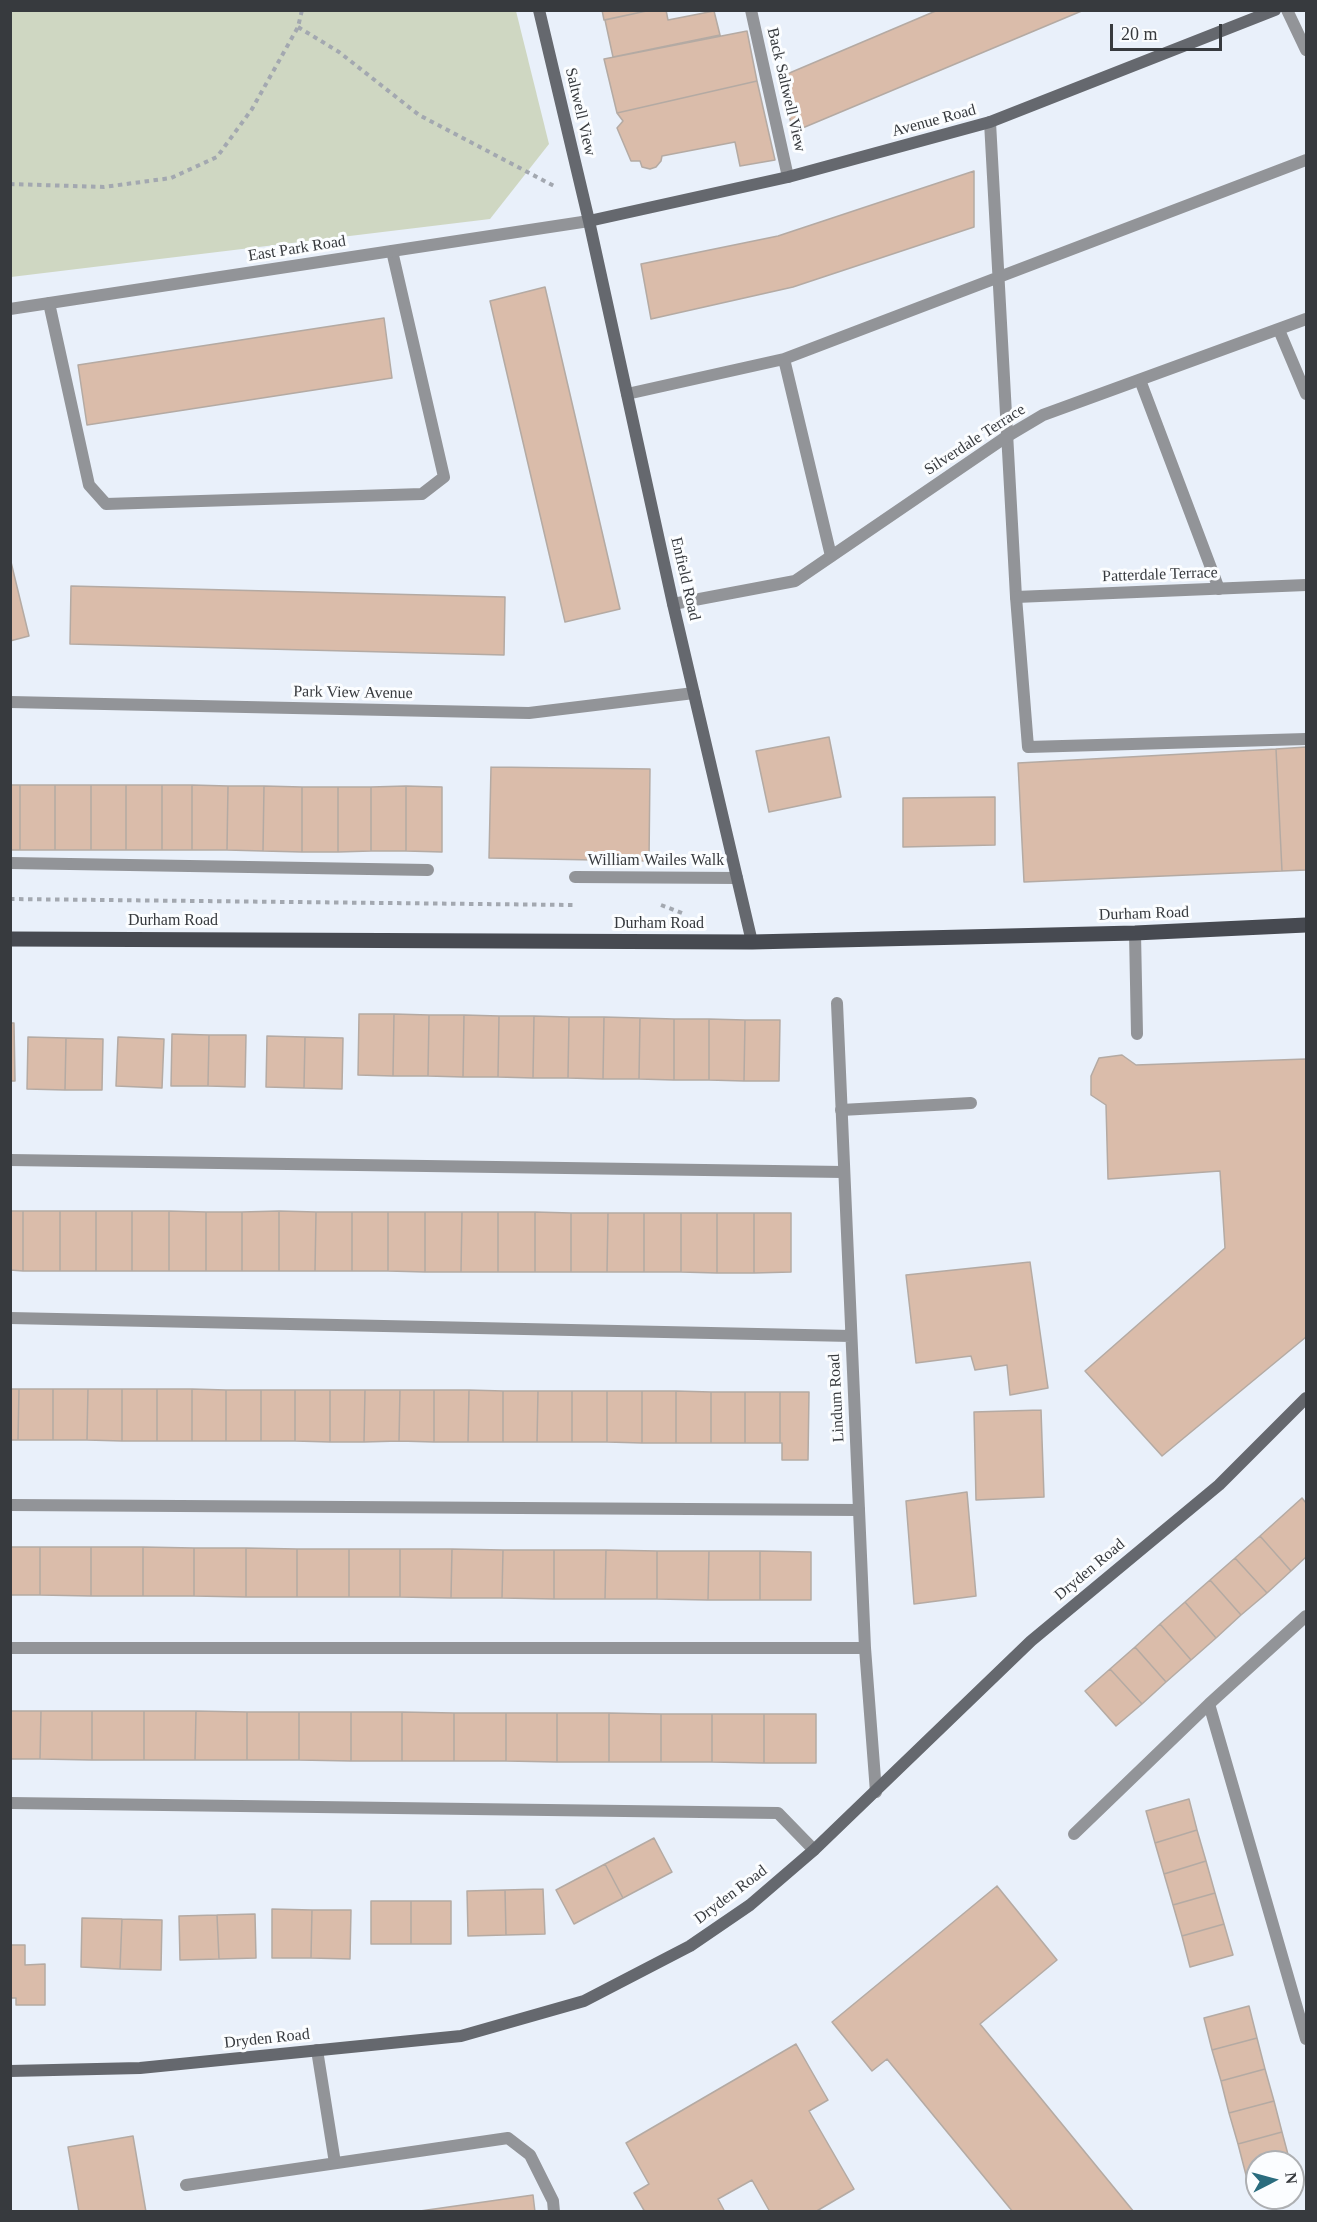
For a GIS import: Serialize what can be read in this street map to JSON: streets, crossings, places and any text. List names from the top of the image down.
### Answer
{
  "streets": {
    "main road": ["Durham Road"],
    "street": [
      "Back Saltwell View",
      "Saltwell View",
      "Avenue Road",
      "East Park Road",
      "Silverdale Terrace",
      "Patterdale Terrace",
      "Enfield Road",
      "Park View Avenue",
      "William Wailes Walk",
      "Lindum Road",
      "Dryden Road"
    ]
  },
  "crossings": [
    ["Back Saltwell View", "Avenue Road"],
    ["Saltwell View", "Avenue Road"],
    ["Saltwell View", "East Park Road"],
    ["Saltwell View", "Enfield Road"],
    ["Avenue Road", "East Park Road"],
    ["Avenue Road", "Enfield Road"],
    ["East Park Road", "Enfield Road"],
    ["Silverdale Terrace", "Enfield Road"],
    ["Enfield Road", "Park View Avenue"],
    ["Enfield Road", "William Wailes Walk"],
    ["Enfield Road", "Durham Road"],
    ["Lindum Road", "Dryden Road"]
  ],
  "scale_bar": "20 m",
  "north": "right"
}
